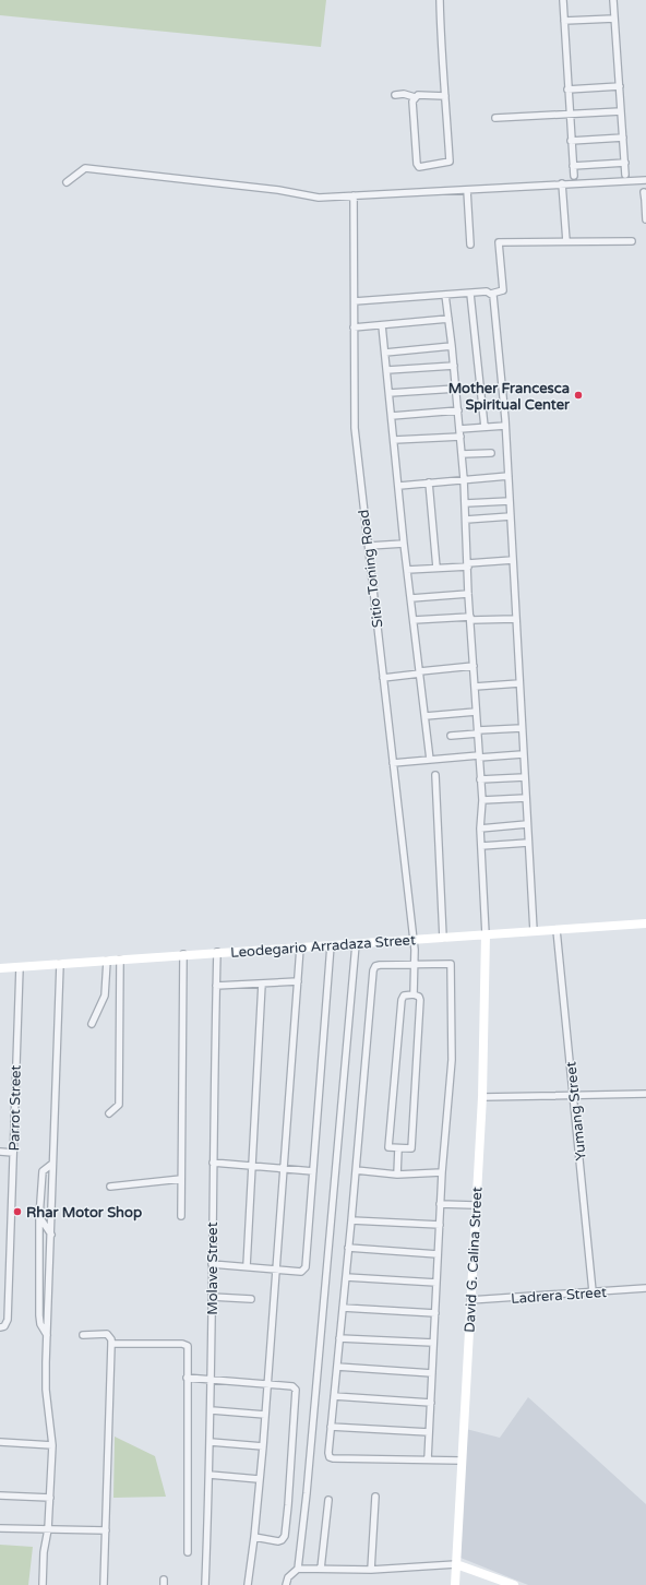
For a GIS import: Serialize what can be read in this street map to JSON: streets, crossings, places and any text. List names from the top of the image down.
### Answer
{
  "streets": {
    "street": [
      "Sitio Toning Road",
      "Leodegario Arradaza Street",
      "Parrot Street",
      "Yumang Street",
      "David G. Calina Street",
      "Molave Street",
      "Ladrera Street"
    ]
  },
  "crossings": [
    ["Sitio Toning Road", "Leodegario Arradaza Street"],
    ["Leodegario Arradaza Street", "Parrot Street"],
    ["Leodegario Arradaza Street", "Yumang Street"],
    ["Leodegario Arradaza Street", "David G. Calina Street"],
    ["Leodegario Arradaza Street", "Molave Street"],
    ["Yumang Street", "Ladrera Street"],
    ["David G. Calina Street", "Ladrera Street"]
  ],
  "places": ["Mother Francesca Spiritual Center", "Rhar Motor Shop"]
}
